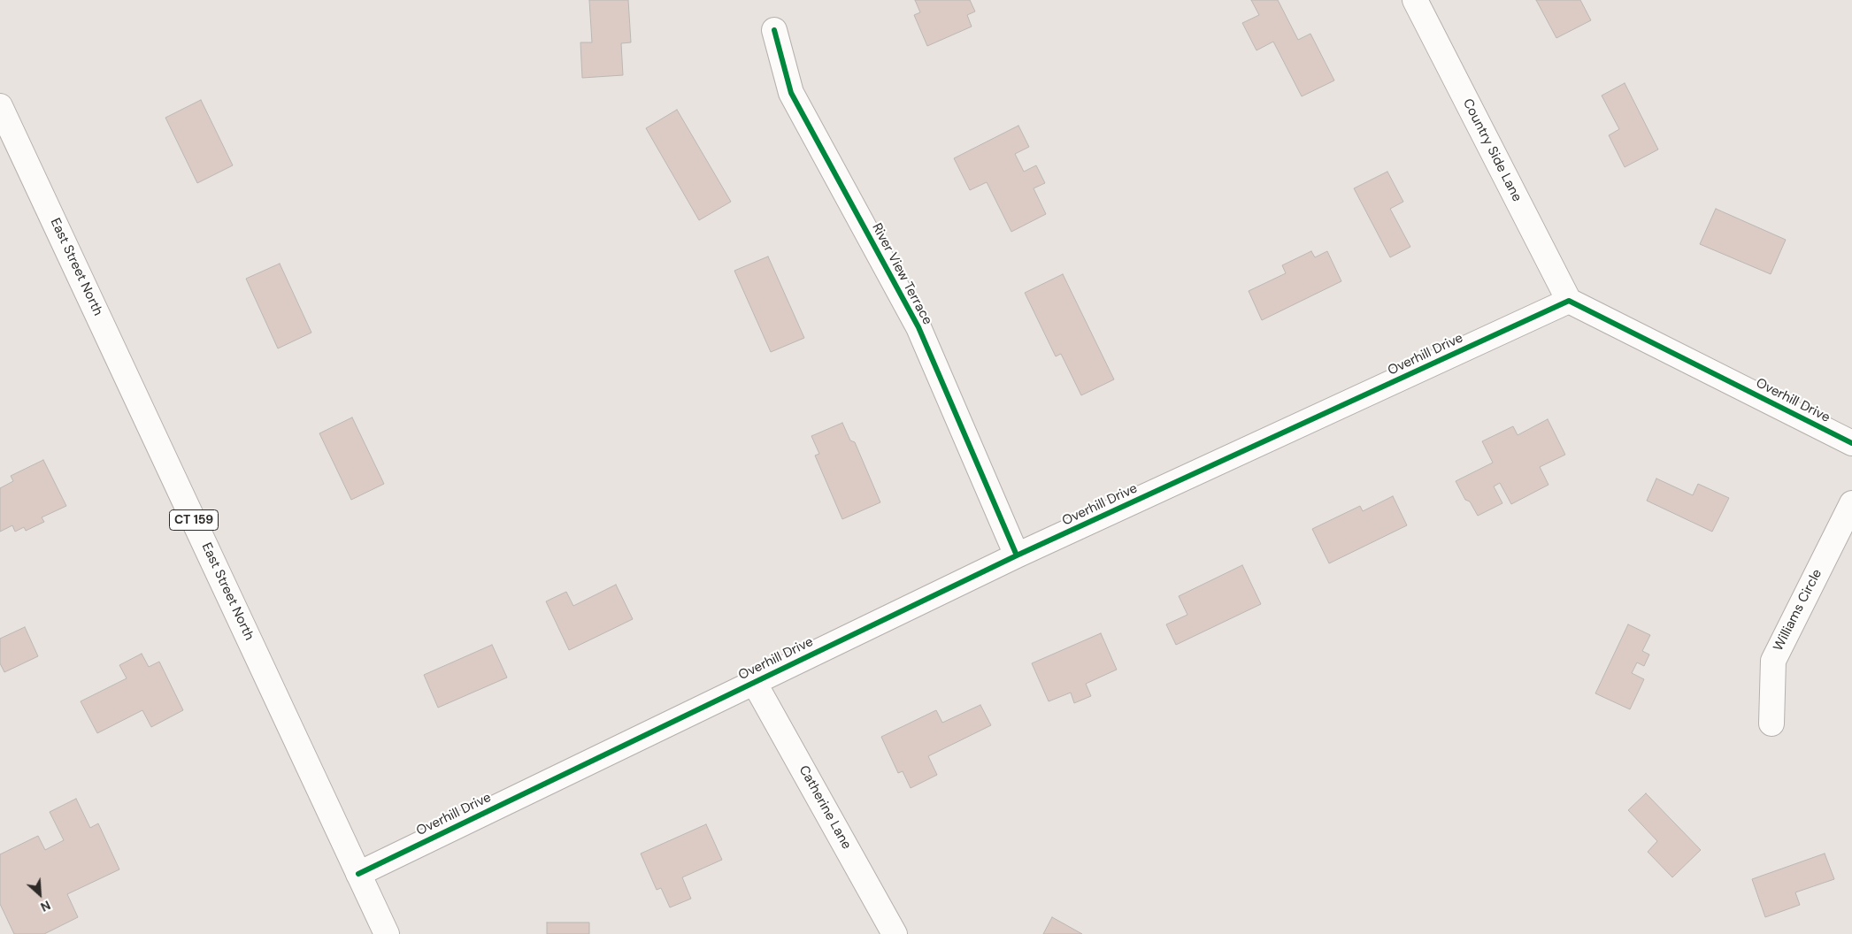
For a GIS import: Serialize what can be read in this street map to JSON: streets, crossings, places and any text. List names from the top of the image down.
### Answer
{
  "streets": {
    "street": [
      "Country Side Lane",
      "East Street North",
      "River View Terrace",
      "Overhill Drive",
      "CT 159",
      "Williams Circle",
      "Catherine Lane"
    ]
  },
  "crossings": [
    ["Country Side Lane", "Overhill Drive"],
    ["East Street North", "Overhill Drive"],
    ["River View Terrace", "Overhill Drive"],
    ["Overhill Drive", "Catherine Lane"]
  ],
  "north": "bottom right"
}
